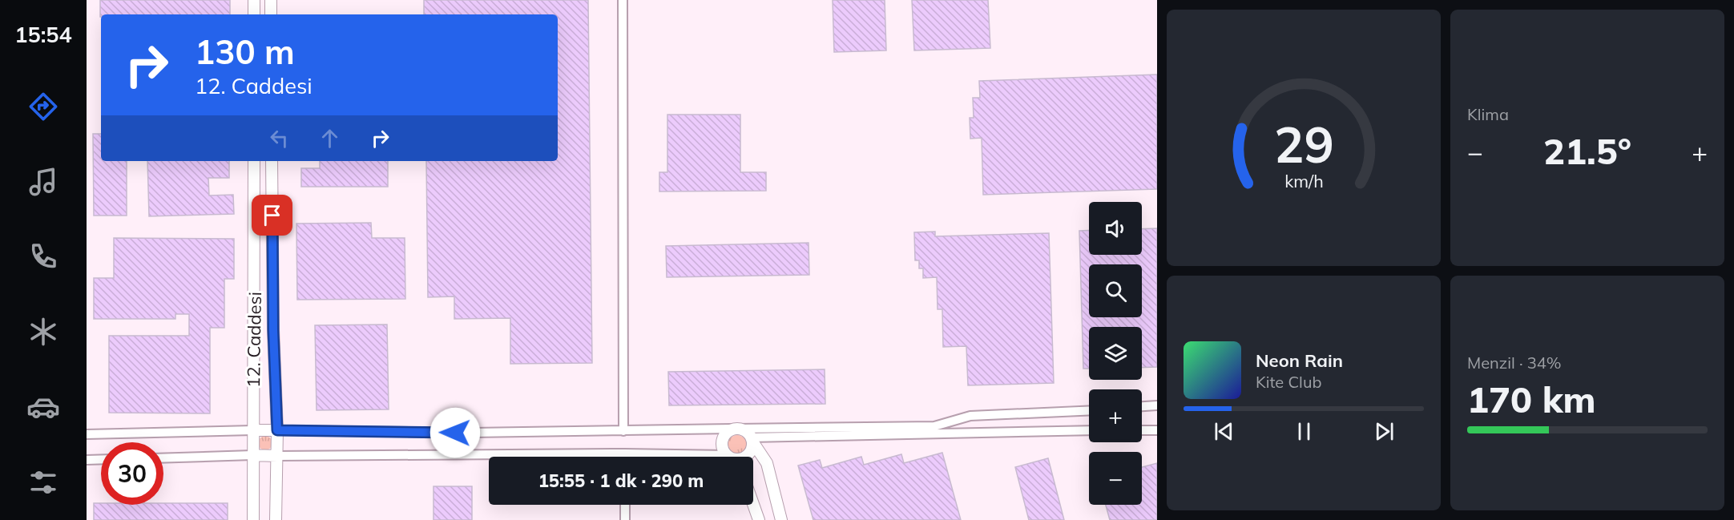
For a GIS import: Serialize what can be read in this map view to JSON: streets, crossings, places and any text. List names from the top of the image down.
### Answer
{
  "streets": {
    "street": ["12. Caddesi"]
  },
  "page": {
    "tabs": "15:54",
    "tile": [
      "Klima",
      ["Menzil · 34%", "170 km"]
    ],
    "turn": ["130 m", "12. Caddesi"],
    "heat": ["−", "21.5°", "+"],
    "map_buttons": ["+", "−"],
    "song": ["Neon Rain", "Kite Club"],
    "limit": "30",
    "trip": "15:55 · 1 dk · 290 m",
    "gauge": ["29", "km/h"]
  }
}
